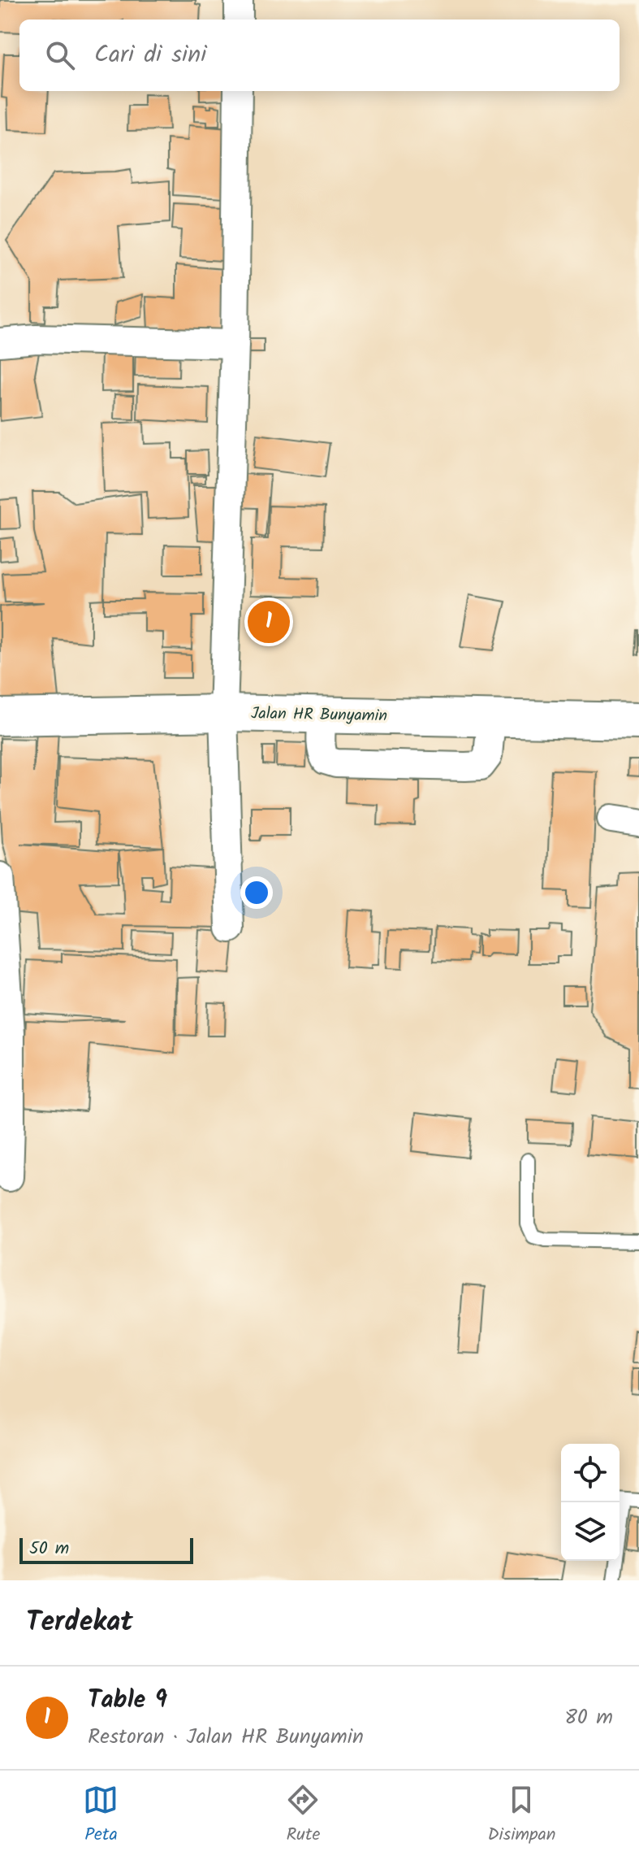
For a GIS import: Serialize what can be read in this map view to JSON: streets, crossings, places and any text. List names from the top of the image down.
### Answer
{
  "streets": {
    "main road": ["Jalan HR Bunyamin"]
  },
  "scale_bar": "50 m",
  "page": {
    "search": "Cari di sini",
    "pins": "1",
    "scale": "50 m",
    "heading": "Terdekat",
    "list": [
      {
        "mark": "1",
        "name": "Table 9",
        "note": "Restoran · Jalan HR Bunyamin",
        "value": "80 m"
      }
    ],
    "nav": ["Peta", "Rute", "Disimpan"]
  }
}
